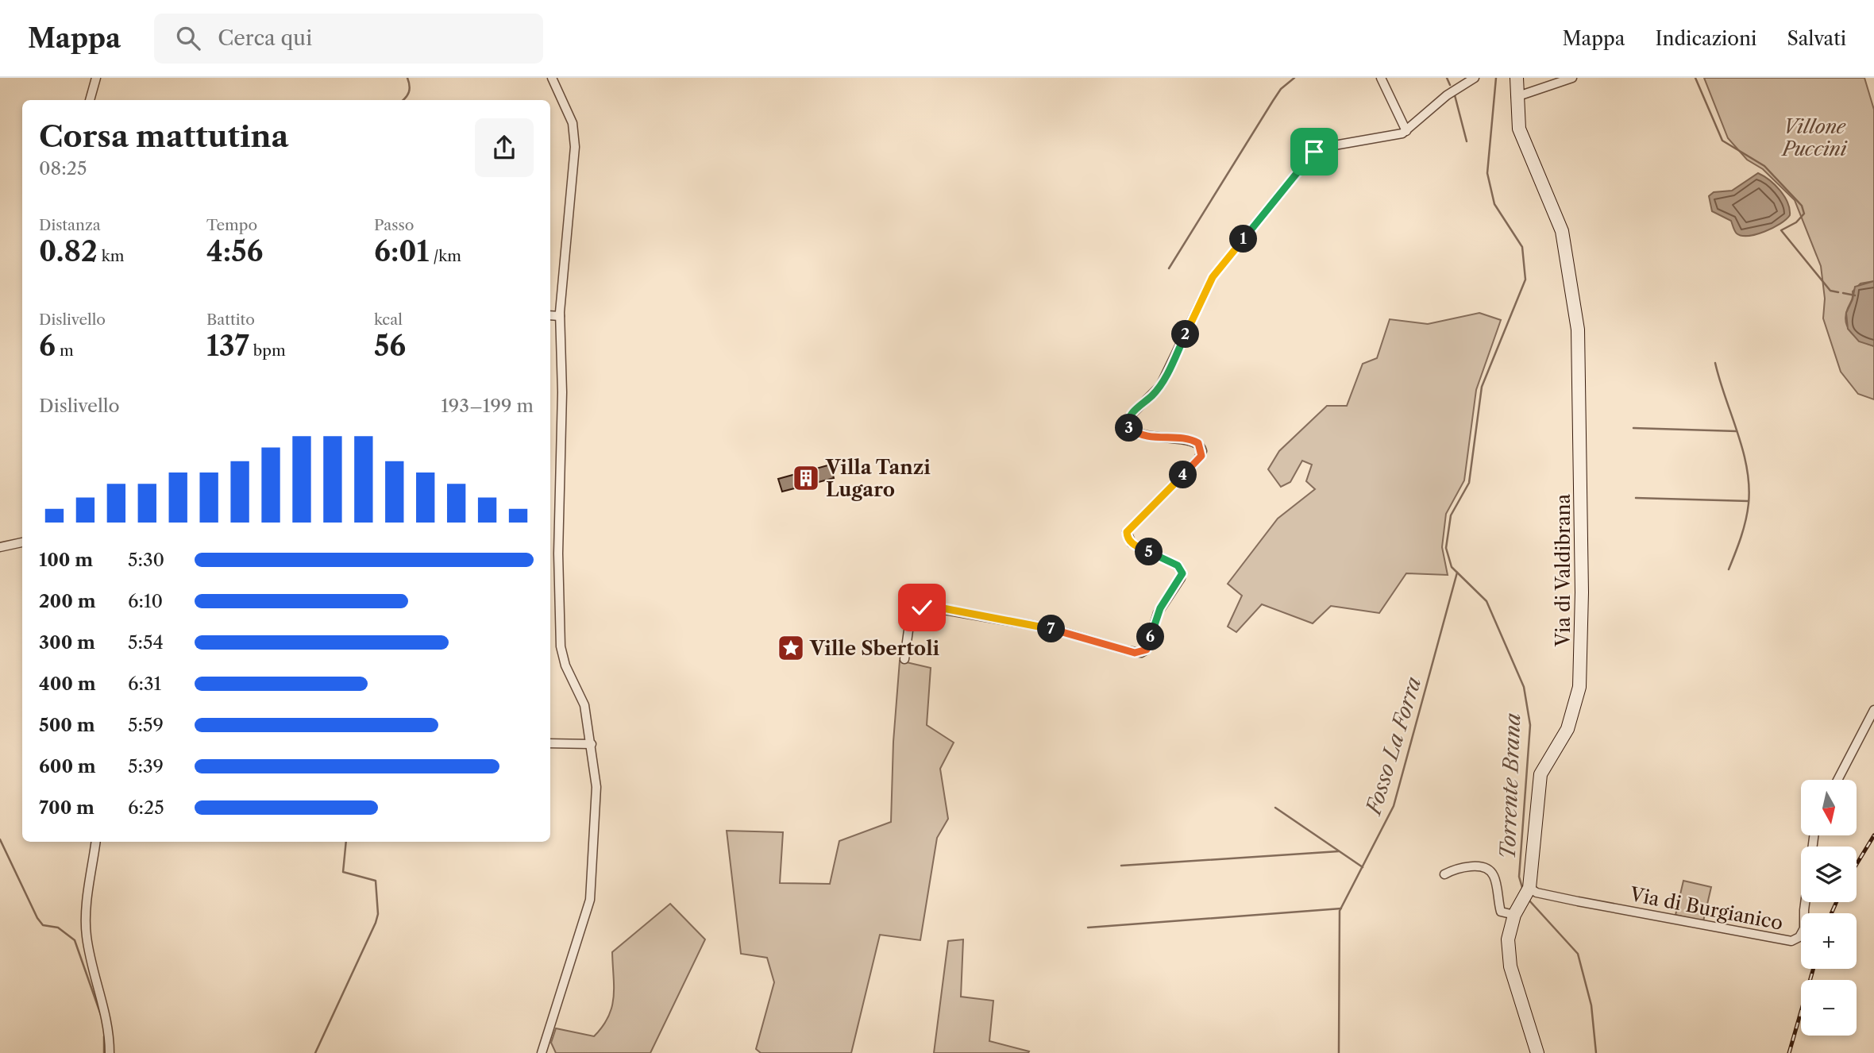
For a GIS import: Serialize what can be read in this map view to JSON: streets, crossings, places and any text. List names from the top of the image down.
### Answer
{
  "streets": {
    "street": ["Via di Valdibrana", "Via di Burgianico"]
  },
  "crossings": [
    ["Via di Valdibrana", "Via di Burgianico"]
  ],
  "water": ["Fosso La Forra", "Torrente Brana"],
  "parks": ["Villone Puccini"],
  "places": {
    "building": ["Villa Tanzi Lugaro"],
    "place": ["Ville Sbertoli"]
  },
  "north": "bottom",
  "page": {
    "header": "Mappa",
    "search": "Cerca qui",
    "nav": ["Mappa", "Indicazioni", "Salvati"],
    "heading": ["Corsa mattutina", "08:25"],
    "stats": [
      ["Distanza", "0.82 km"],
      ["Tempo", "4:56"],
      ["Passo", "6:01 /km"],
      ["Dislivello", "6 m"],
      ["Battito", "137 bpm"],
      ["kcal", "56"]
    ],
    "pins": [
      "1",
      "2",
      "3",
      "4",
      "5",
      "7",
      "6"
    ],
    "chart": ["Dislivello", "193–199 m"],
    "list": [
      {
        "name": "100 m",
        "note": "5:30"
      },
      {
        "name": "200 m",
        "note": "6:10"
      },
      {
        "name": "300 m",
        "note": "5:54"
      },
      {
        "name": "400 m",
        "note": "6:31"
      },
      {
        "name": "500 m",
        "note": "5:59"
      },
      {
        "name": "600 m",
        "note": "5:39"
      },
      {
        "name": "700 m",
        "note": "6:25"
      }
    ],
    "map_buttons": ["+", "−"]
  }
}
